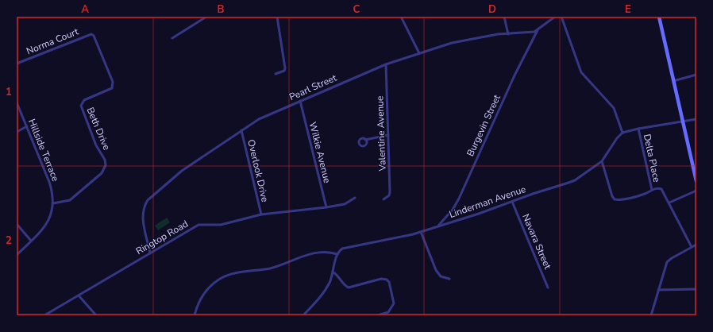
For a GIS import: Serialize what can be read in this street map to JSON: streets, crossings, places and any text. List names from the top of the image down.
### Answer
{
  "streets": {
    "street": [
      "Norma Court",
      "Pearl Street",
      "Burgevin Street",
      "Beth Drive",
      "Valentine Avenue",
      "Hillside Terrace",
      "Wilkie Avenue",
      "Delta Place",
      "Overlook Drive",
      "Linderman Avenue",
      "Ringtop Road",
      "Navara Street"
    ]
  },
  "crossings": [
    ["Norma Court", "Beth Drive"],
    ["Pearl Street", "Burgevin Street"],
    ["Pearl Street", "Valentine Avenue"],
    ["Pearl Street", "Wilkie Avenue"],
    ["Pearl Street", "Overlook Drive"],
    ["Pearl Street", "Ringtop Road"],
    ["Burgevin Street", "Linderman Avenue"],
    ["Beth Drive", "Hillside Terrace"],
    ["Wilkie Avenue", "Ringtop Road"],
    ["Overlook Drive", "Ringtop Road"],
    ["Linderman Avenue", "Navara Street"]
  ],
  "grid": {
    "columns": [
      "A",
      "B",
      "C",
      "D",
      "E"
    ],
    "rows": ["1", "2"]
  }
}
